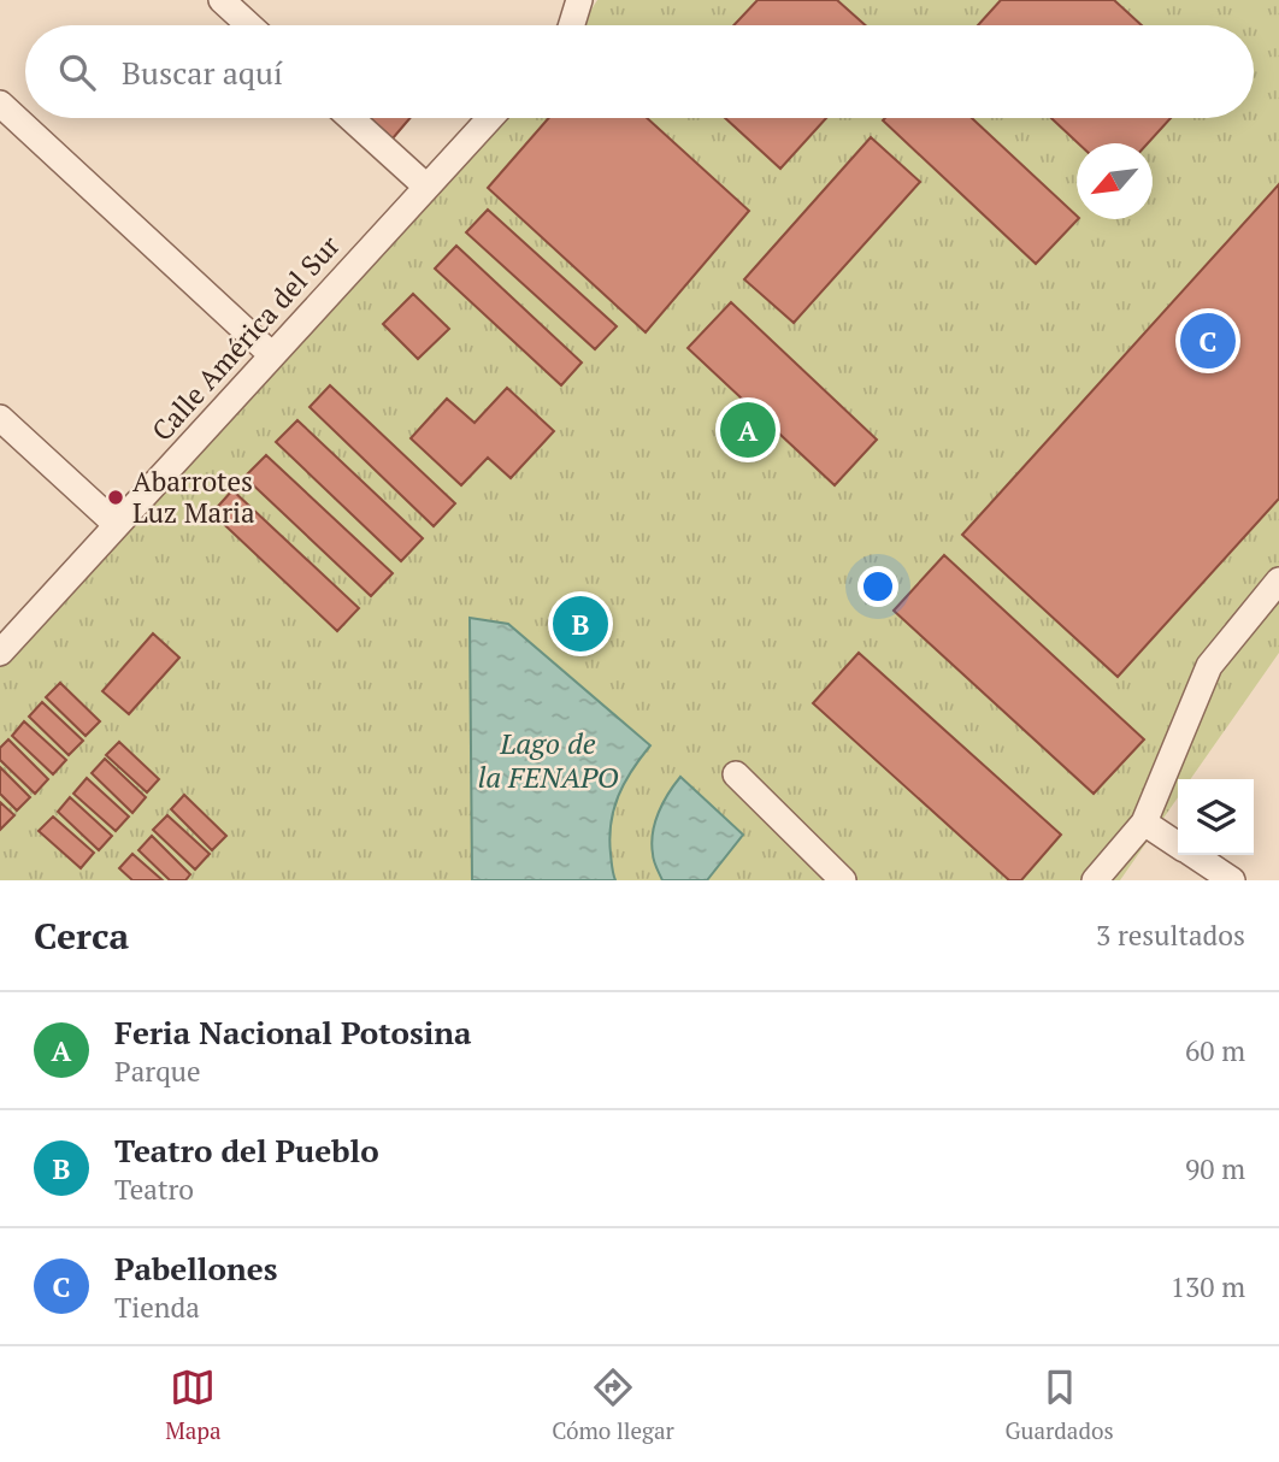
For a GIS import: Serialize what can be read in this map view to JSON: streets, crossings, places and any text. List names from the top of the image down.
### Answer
{
  "streets": {
    "street": ["Calle América del Sur"]
  },
  "water": ["Lago de la FENAPO"],
  "places": ["Abarrotes Luz Maria"],
  "north": "bottom left",
  "page": {
    "search": "Buscar aquí",
    "pins": ["C", "A", "B"],
    "heading": ["Cerca", "3 resultados"],
    "list": [
      {
        "mark": "A",
        "name": "Feria Nacional Potosina",
        "note": "Parque",
        "value": "60 m"
      },
      {
        "mark": "B",
        "name": "Teatro del Pueblo",
        "note": "Teatro",
        "value": "90 m"
      },
      {
        "mark": "C",
        "name": "Pabellones",
        "note": "Tienda",
        "value": "130 m"
      }
    ],
    "nav": ["Mapa", "Cómo llegar", "Guardados"]
  }
}
